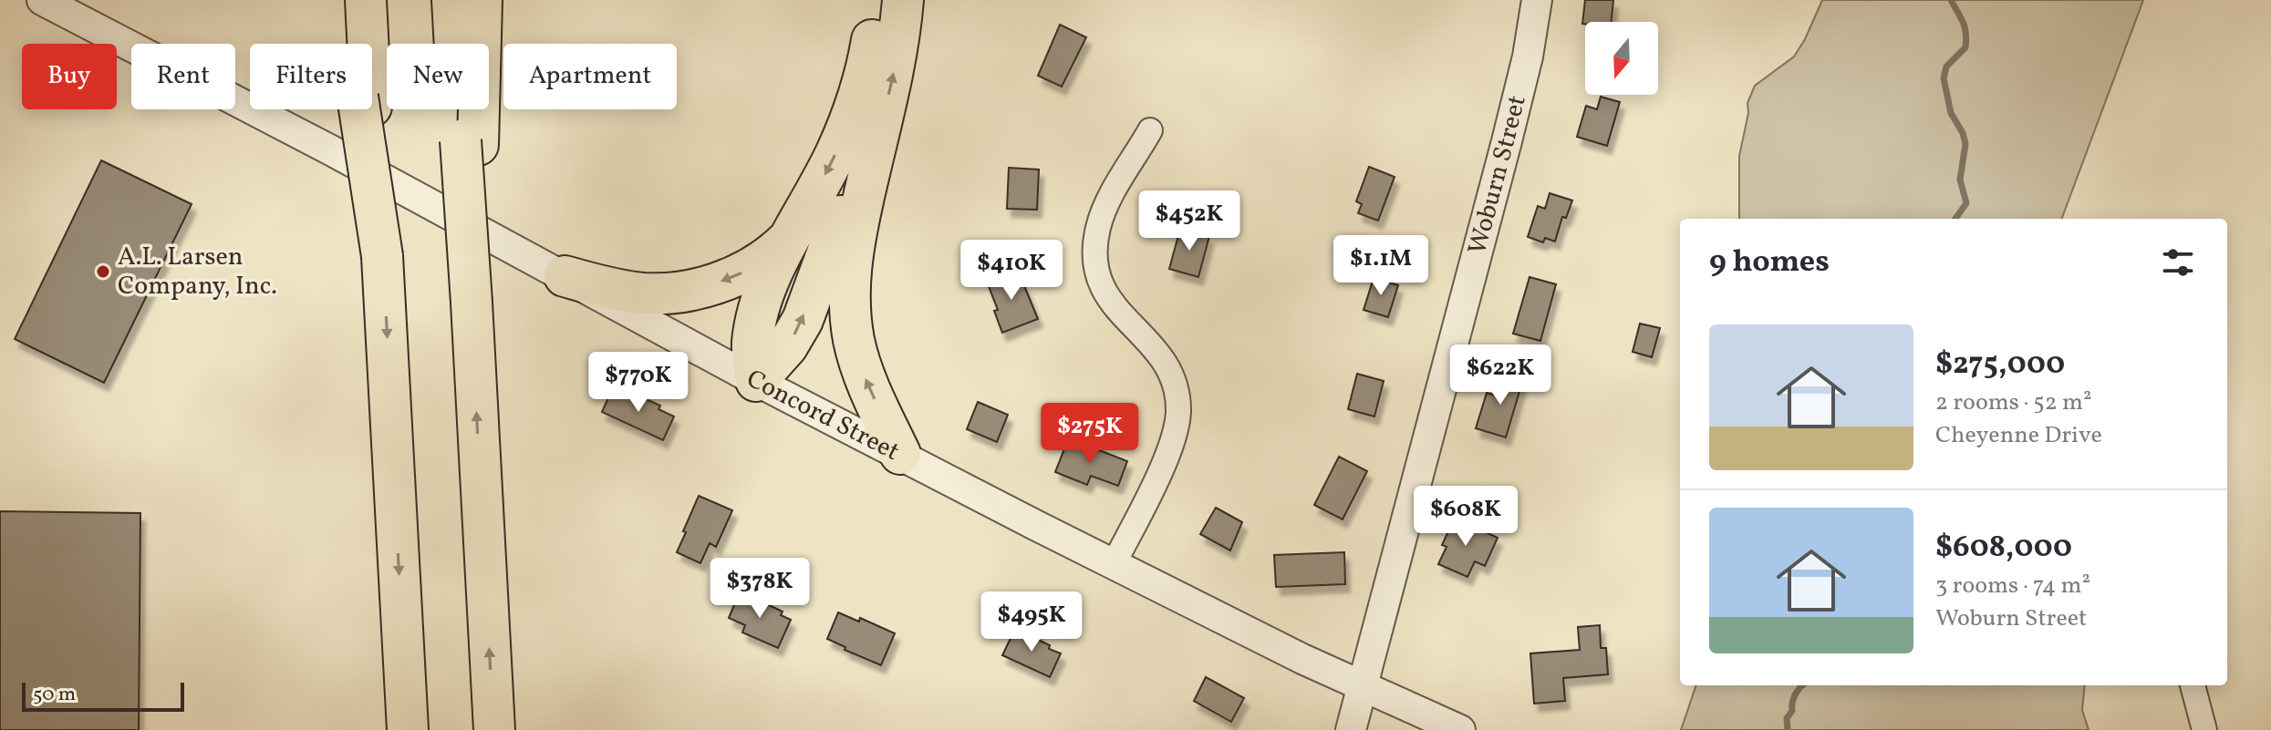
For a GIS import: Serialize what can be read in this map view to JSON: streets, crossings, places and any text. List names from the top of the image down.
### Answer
{
  "streets": {
    "street": ["Woburn Street", "Concord Street"]
  },
  "crossings": [
    ["Woburn Street", "Concord Street"]
  ],
  "places": ["A.L. Larsen Company, Inc."],
  "scale_bar": "50 m",
  "north": "bottom",
  "page": {
    "chip": [
      "Buy",
      "Rent",
      "Filters",
      "New",
      "Apartment"
    ],
    "price": [
      "$452K",
      "$1.1M",
      "$410K",
      "$622K",
      "$770K",
      "$275K",
      "$608K",
      "$378K",
      "$495K"
    ],
    "heading": "9 homes",
    "list": [
      {
        "name": "$275,000",
        "note": "2 rooms · 52 m² · Cheyenne Drive"
      },
      {
        "name": "$608,000",
        "note": "3 rooms · 74 m² · Woburn Street"
      }
    ],
    "scale": "50 m"
  }
}
